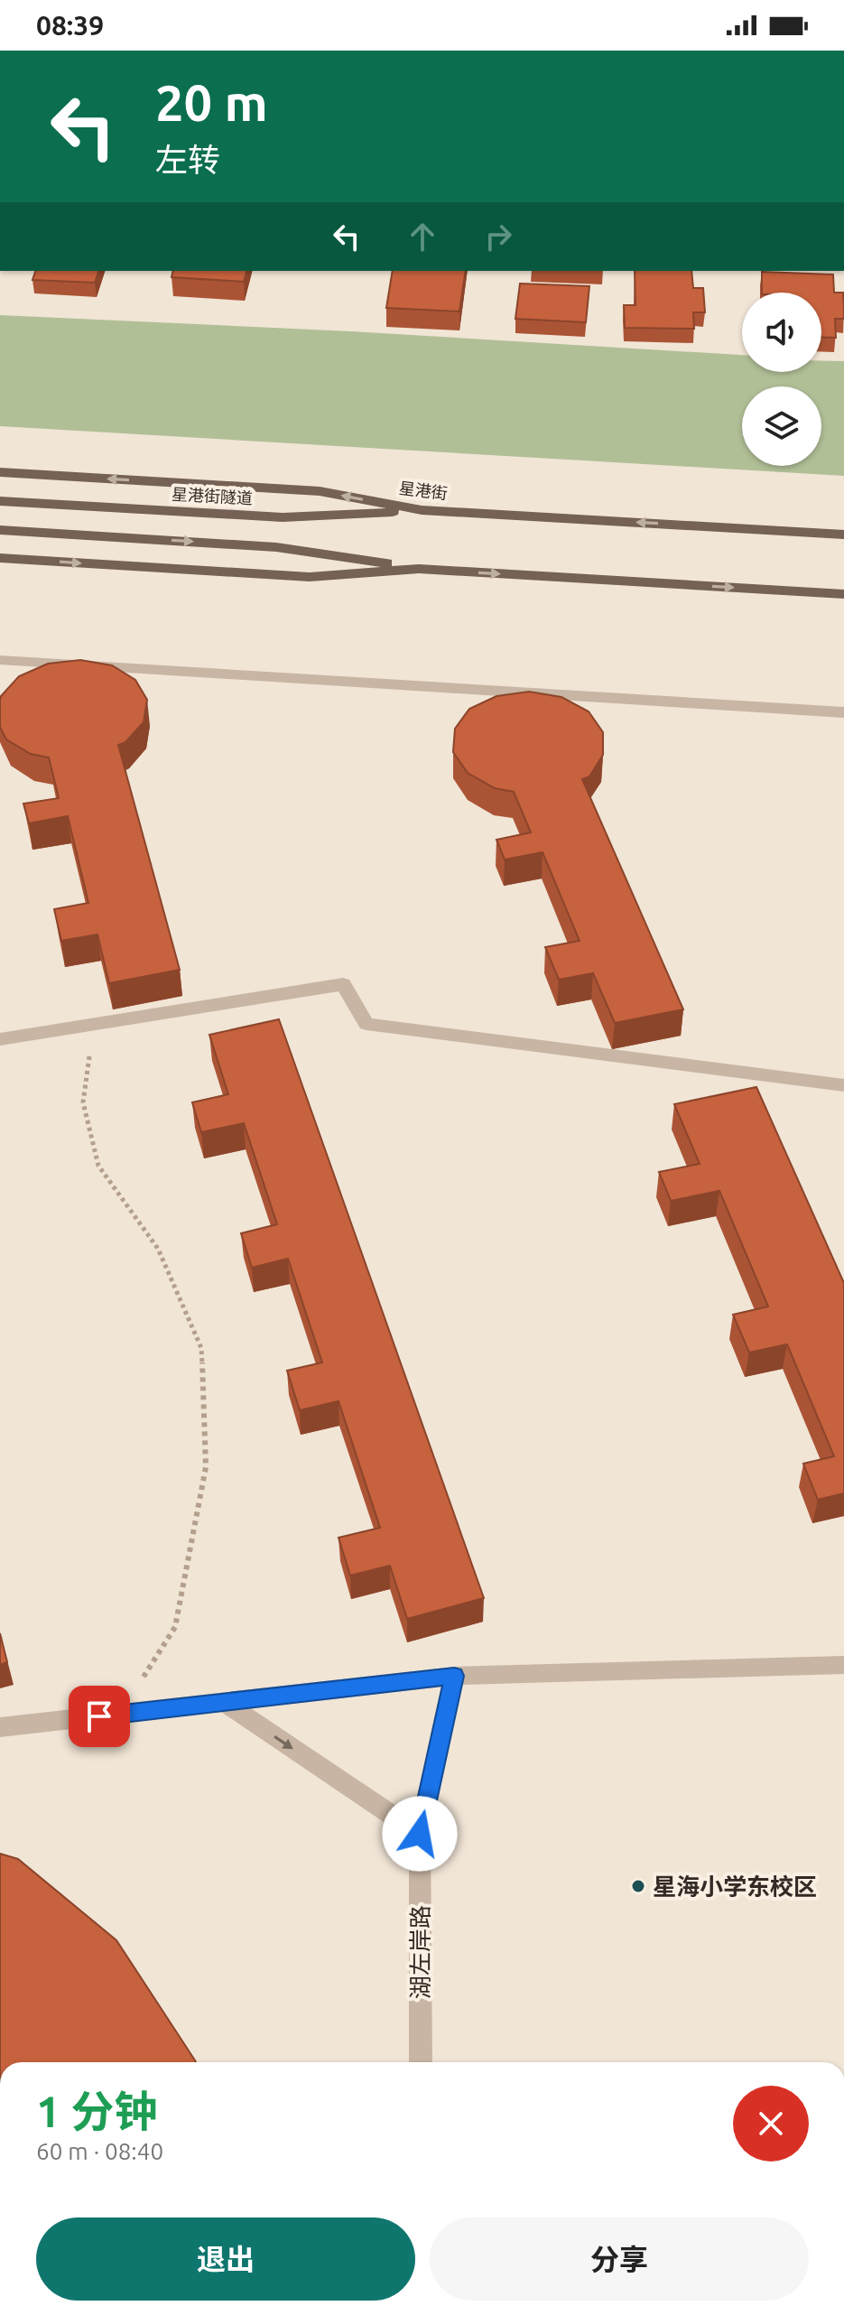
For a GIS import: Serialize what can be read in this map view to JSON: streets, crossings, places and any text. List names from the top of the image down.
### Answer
{
  "streets": {
    "main road": ["星港街", "星港街隧道"],
    "street": ["湖左岸路"]
  },
  "crossings": [
    ["星港街", "星港街隧道"]
  ],
  "places": ["星海小学东校区"],
  "page": {
    "status": "08:39",
    "turn": ["20 m", "左转"],
    "heading": ["1 分钟", "60 m · 08:40"],
    "buttons": ["退出", "分享"]
  }
}
